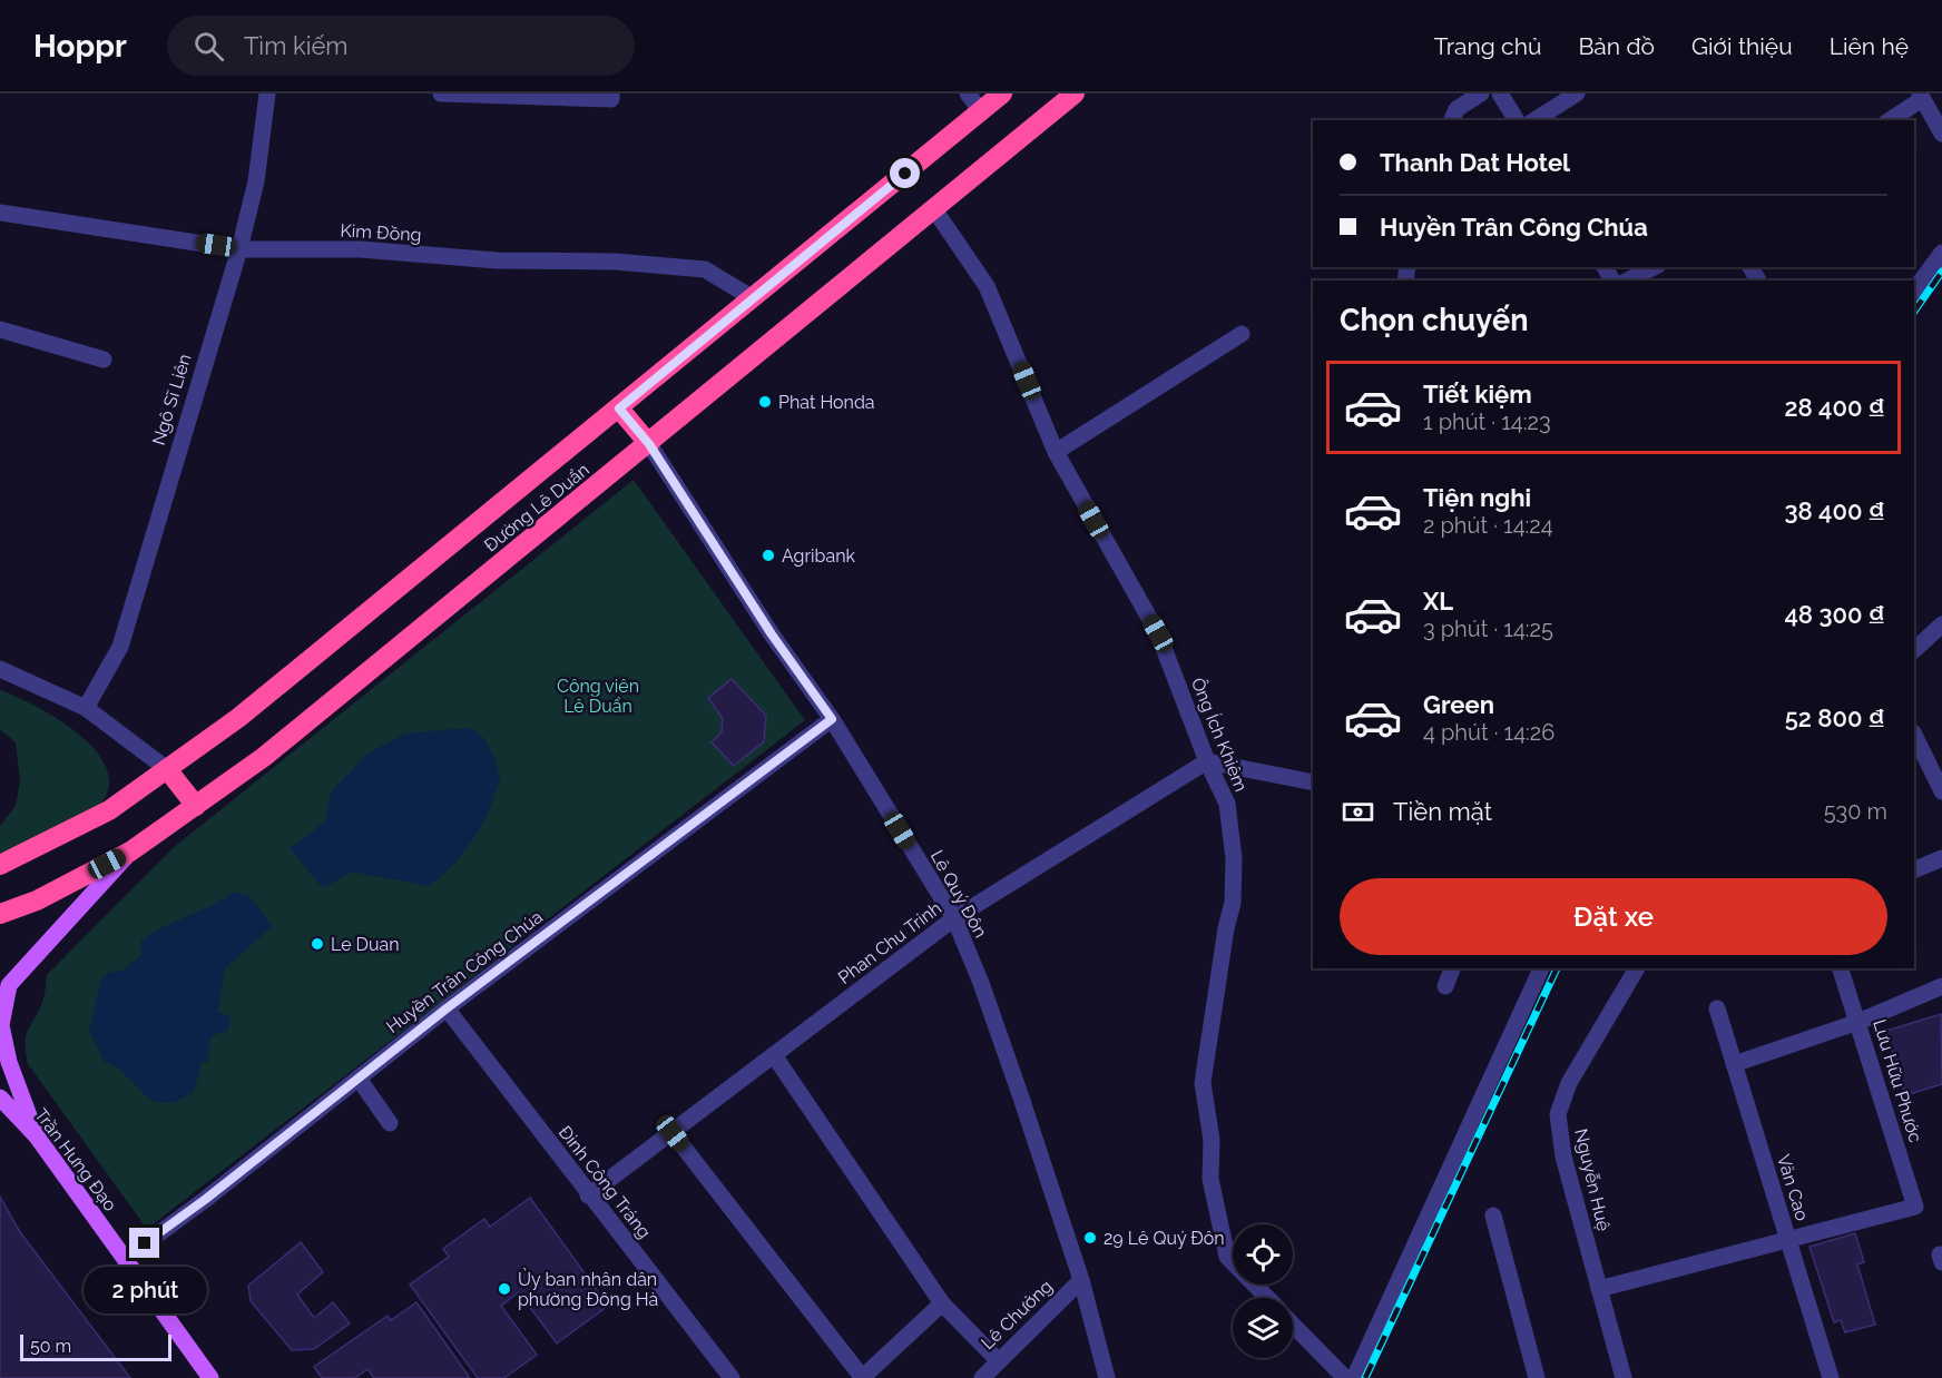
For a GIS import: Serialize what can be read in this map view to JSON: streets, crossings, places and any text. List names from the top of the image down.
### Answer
{
  "streets": {
    "highway": ["Đường Lê Duẩn"],
    "main road": ["Trần Hưng Đạo"],
    "street": [
      "Kim Đồng",
      "Ngô Sĩ Liên",
      "Ông Ích Khiêm",
      "Lê Quý Đôn",
      "Phan Chu Trinh",
      "Huyền Trân Công Chúa",
      "Lưu Hữu Phước",
      "Nguyễn Huệ",
      "Đinh Công Tráng",
      "Văn Cao",
      "Lê Chưởng"
    ]
  },
  "crossings": [
    ["Kim Đồng", "Ngô Sĩ Liên"],
    ["Kim Đồng", "Đường Lê Duẩn"],
    ["Đường Lê Duẩn", "Ông Ích Khiêm"],
    ["Đường Lê Duẩn", "Lê Quý Đôn"],
    ["Ông Ích Khiêm", "Phan Chu Trinh"],
    ["Lê Quý Đôn", "Phan Chu Trinh"],
    ["Lê Quý Đôn", "Huyền Trân Công Chúa"],
    ["Lê Quý Đôn", "Lê Chưởng"],
    ["Phan Chu Trinh", "Đinh Công Tráng"],
    ["Huyền Trân Công Chúa", "Trần Hưng Đạo"],
    ["Huyền Trân Công Chúa", "Đinh Công Tráng"],
    ["Lưu Hữu Phước", "Văn Cao"]
  ],
  "parks": ["Công viên Lê Duẩn"],
  "places": [
    "Phat Honda",
    "Agribank",
    "Le Duan",
    "29 Lê Quý Đôn",
    "Ủy ban nhân dân phường Đông Hà"
  ],
  "scale_bar": "50 m",
  "page": {
    "header": "Hoppr",
    "search": "Tìm kiếm",
    "nav": [
      "Trang chủ",
      "Bản đồ",
      "Giới thiệu",
      "Liên hệ"
    ],
    "banner": ["Thanh Dat Hotel", "Huyền Trân Công Chúa"],
    "heading": "Chọn chuyến",
    "list": [
      {
        "name": "Tiết kiệm",
        "note": "1 phút · 14:23",
        "value": "28 400 ₫"
      },
      {
        "name": "Tiện nghi",
        "note": "2 phút · 14:24",
        "value": "38 400 ₫"
      },
      {
        "name": "XL",
        "note": "3 phút · 14:25",
        "value": "48 300 ₫"
      },
      {
        "name": "Green",
        "note": "4 phút · 14:26",
        "value": "52 800 ₫"
      }
    ],
    "pay": ["Tiền mặt", "530 m"],
    "buttons": "Đặt xe",
    "bubble": "2 phút",
    "scale": "50 m"
  }
}
